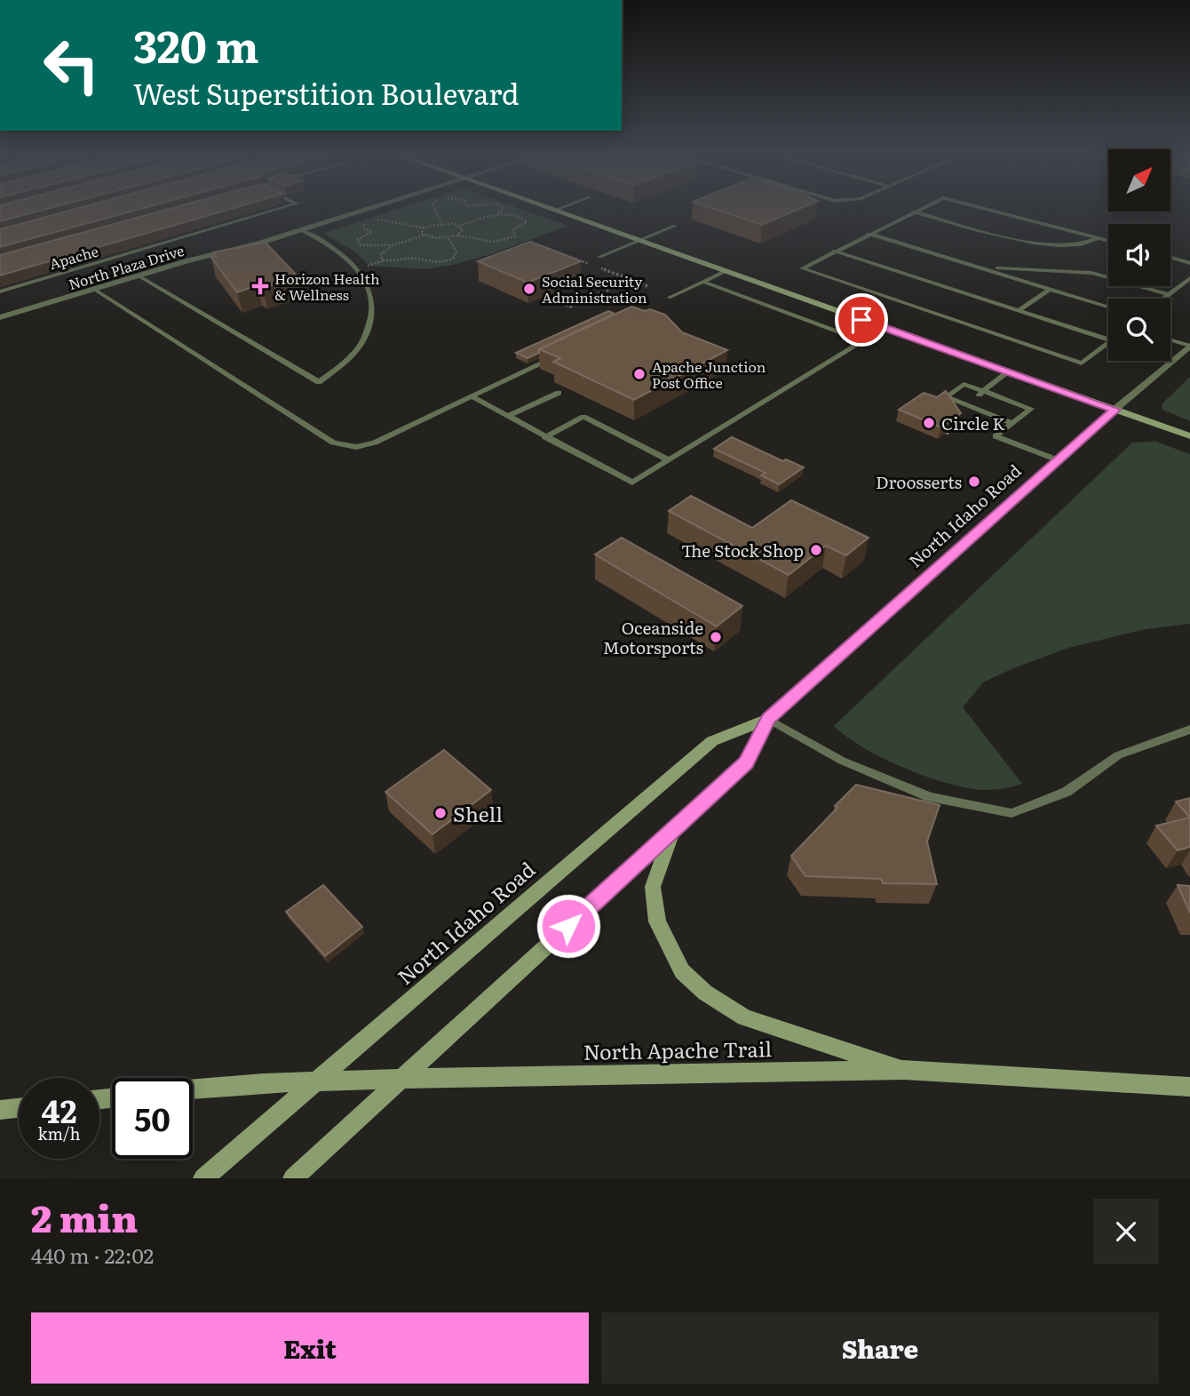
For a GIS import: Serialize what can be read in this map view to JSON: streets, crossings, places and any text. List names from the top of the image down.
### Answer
{
  "streets": {
    "main road": ["North Idaho Road", "North Apache Trail"],
    "street": ["North Plaza Drive"],
    "lane": ["Apache"]
  },
  "crossings": [
    ["North Idaho Road", "North Apache Trail"]
  ],
  "places": {
    "health": ["Horizon Health & Wellness"],
    "other": [
      "Social Security Administration",
      "Apache Junction Post Office",
      "Circle K",
      "Droosserts",
      "The Stock Shop",
      "Oceanside Motorsports",
      "Shell"
    ]
  },
  "north": "top right",
  "page": {
    "turn": ["320 m", "West Superstition Boulevard"],
    "speed": "42 km/h",
    "limit": "50",
    "heading": ["2 min", "440 m · 22:02"],
    "buttons": ["Exit", "Share"]
  }
}
